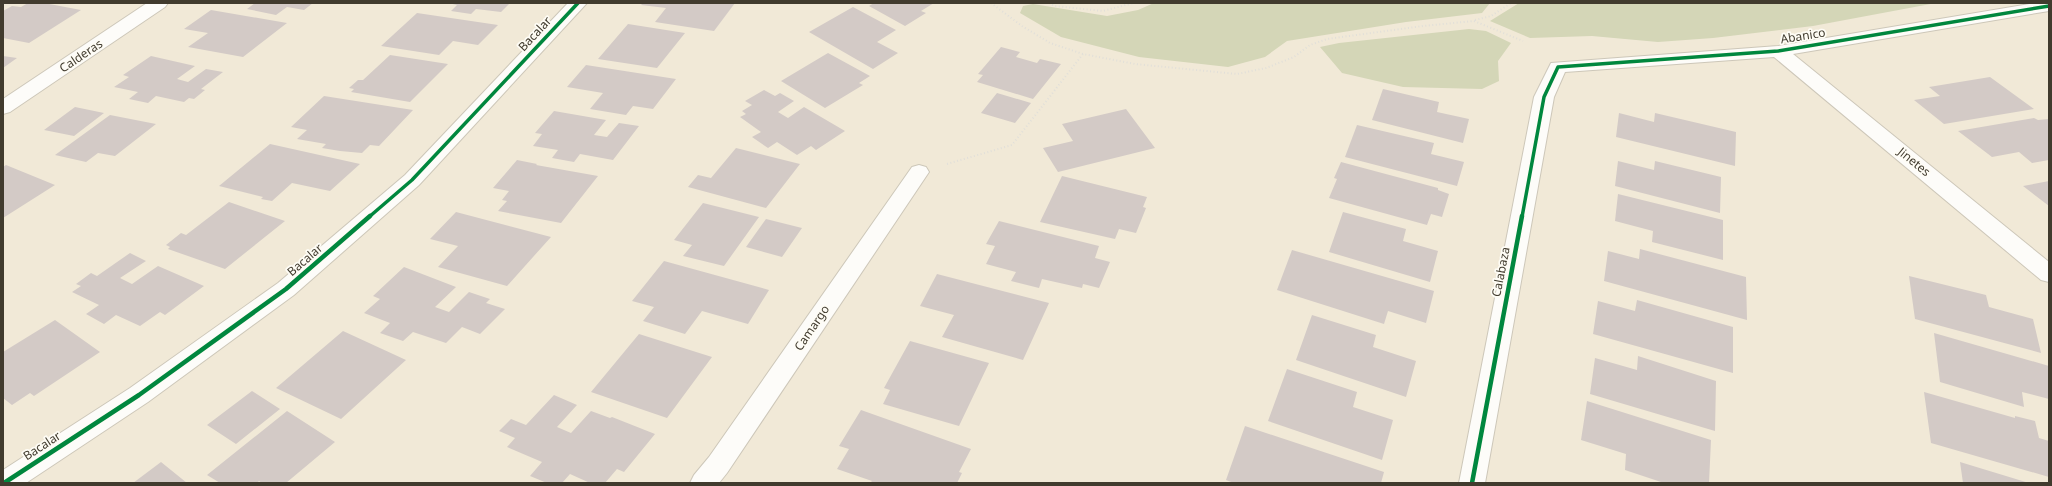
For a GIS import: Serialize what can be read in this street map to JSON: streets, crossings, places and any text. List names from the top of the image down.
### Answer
{
  "streets": {
    "street": [
      "Bacalar",
      "Abanico",
      "Calderas",
      "Jinetes",
      "Calabaza",
      "Camargo"
    ]
  },
  "crossings": [
    ["Abanico", "Jinetes"],
    ["Abanico", "Calabaza"]
  ]
}
